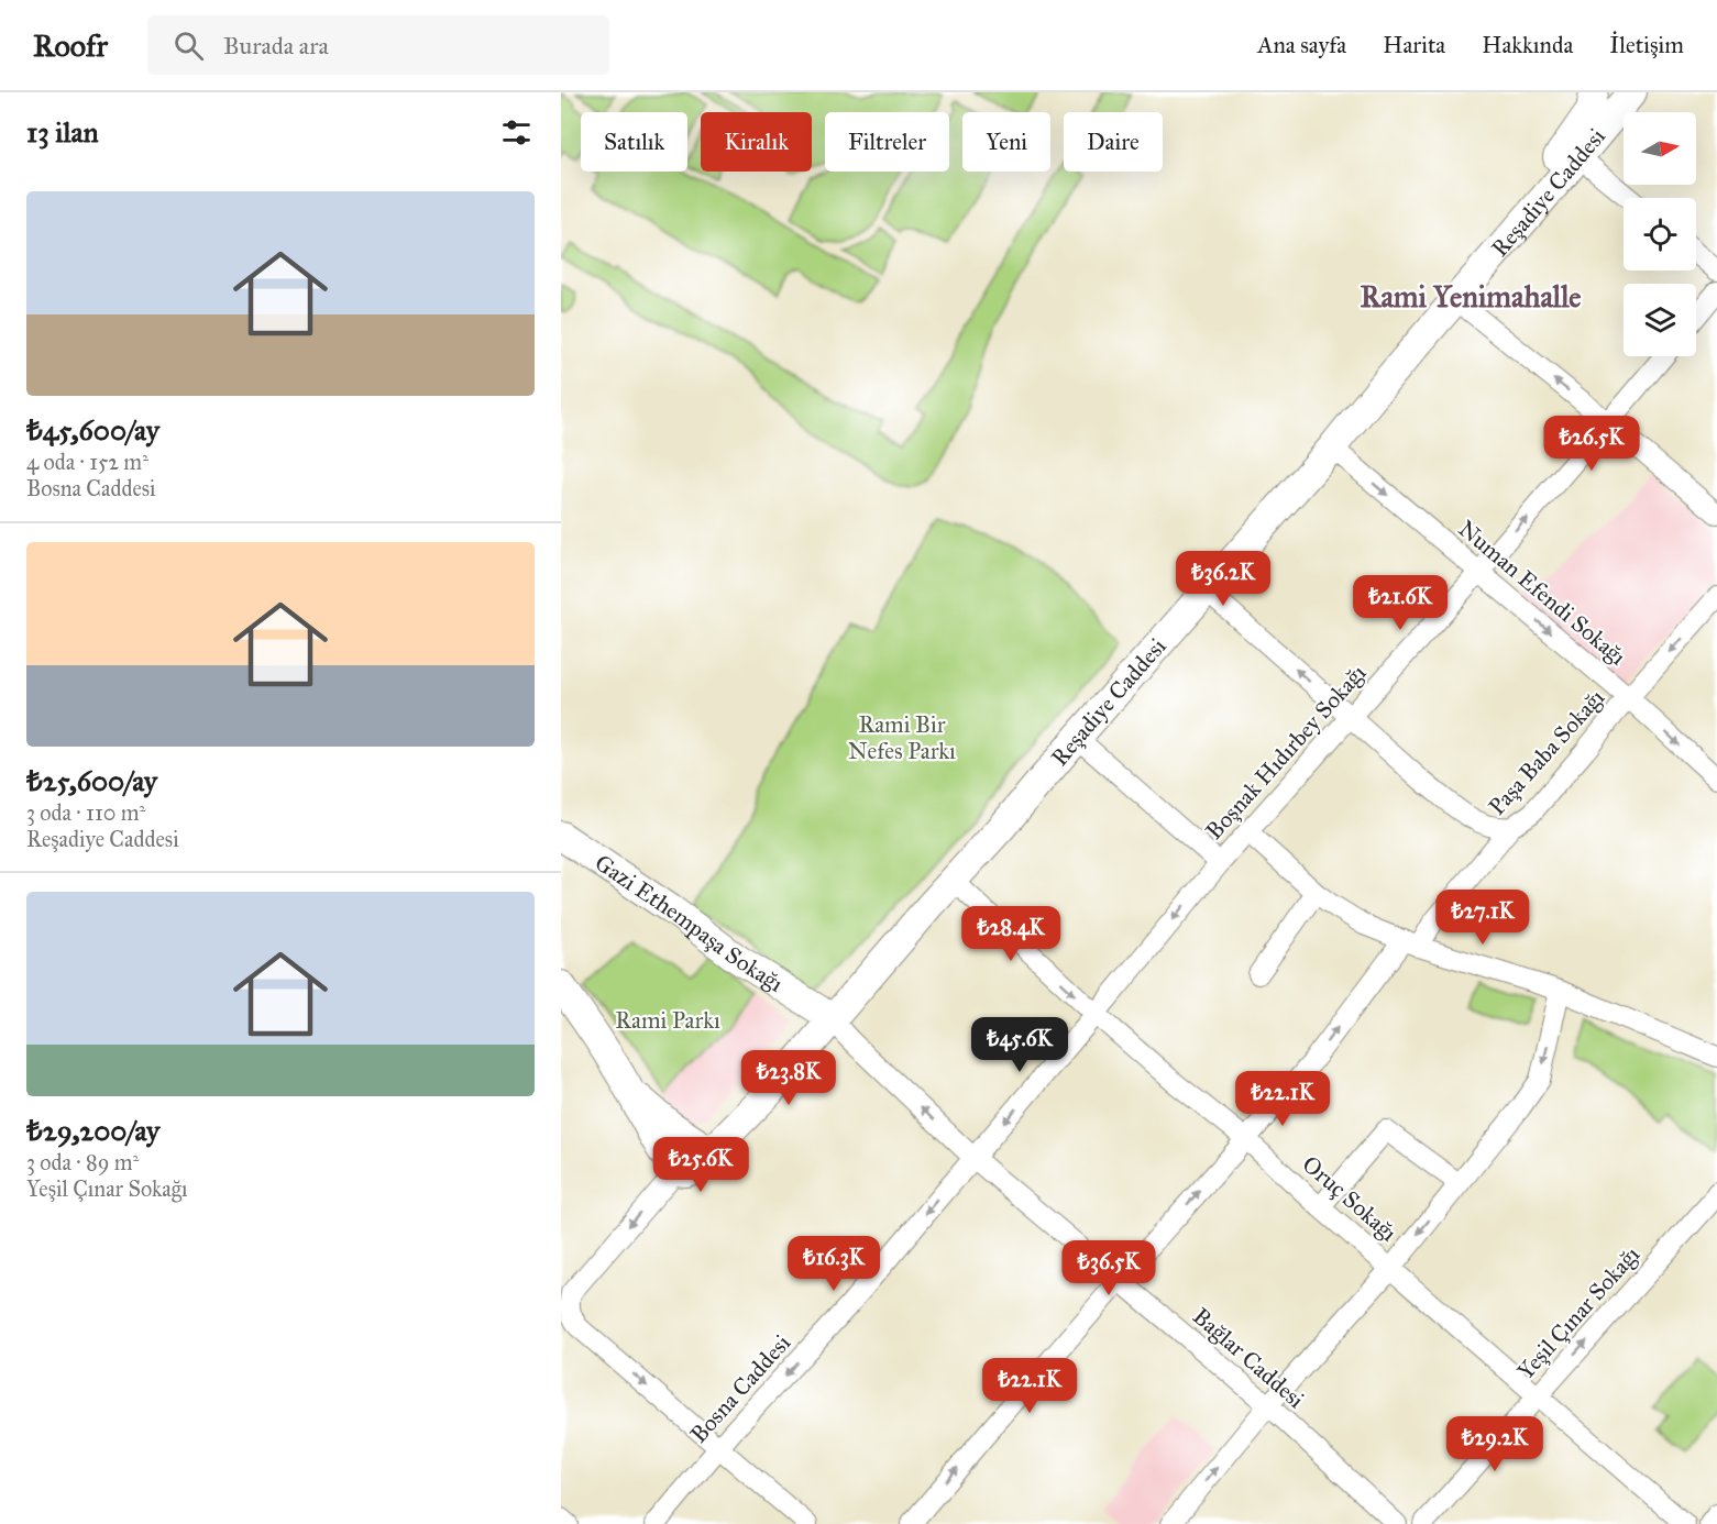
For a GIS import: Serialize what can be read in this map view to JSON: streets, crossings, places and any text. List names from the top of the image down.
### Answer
{
  "streets": {
    "main road": ["Reşadiye Caddesi", "Gazi Ethempaşa Sokağı"],
    "street": [
      "Numan Efendi Sokağı",
      "Boşnak Hıdırbey Sokağı",
      "Paşa Baba Sokağı",
      "Oruç Sokağı",
      "Yeşil Çınar Sokağı",
      "Bağlar Caddesi",
      "Bosna Caddesi"
    ]
  },
  "crossings": [
    ["Reşadiye Caddesi", "Numan Efendi Sokağı"],
    ["Reşadiye Caddesi", "Gazi Ethempaşa Sokağı"],
    ["Reşadiye Caddesi", "Oruç Sokağı"],
    ["Reşadiye Caddesi", "Bağlar Caddesi"],
    ["Numan Efendi Sokağı", "Boşnak Hıdırbey Sokağı"],
    ["Numan Efendi Sokağı", "Paşa Baba Sokağı"],
    ["Boşnak Hıdırbey Sokağı", "Bosna Caddesi"],
    ["Paşa Baba Sokağı", "Oruç Sokağı"],
    ["Paşa Baba Sokağı", "Bağlar Caddesi"],
    ["Gazi Ethempaşa Sokağı", "Bağlar Caddesi"],
    ["Oruç Sokağı", "Yeşil Çınar Sokağı"],
    ["Oruç Sokağı", "Bosna Caddesi"],
    ["Bağlar Caddesi", "Bosna Caddesi"]
  ],
  "one_way": ["Numan Efendi Sokağı", "Yeşil Çınar Sokağı", "Bosna Caddesi"],
  "districts": ["Rami Yenimahalle"],
  "parks": ["Rami Bir Nefes Parkı", "Rami Parkı"],
  "north": "right",
  "page": {
    "header": "Roofr",
    "search": "Burada ara",
    "nav": [
      "Ana sayfa",
      "Harita",
      "Hakkında",
      "İletişim"
    ],
    "heading": "13 ilan",
    "chip": [
      "Satılık",
      "Kiralık",
      "Filtreler",
      "Yeni",
      "Daire"
    ],
    "list": [
      {
        "name": "₺45,600/ay",
        "note": "4 oda · 152 m² · Bosna Caddesi"
      },
      {
        "name": "₺25,600/ay",
        "note": "3 oda · 110 m² · Reşadiye Caddesi"
      },
      {
        "name": "₺29,200/ay",
        "note": "3 oda · 89 m² · Yeşil Çınar Sokağı"
      }
    ],
    "price": [
      "₺26.5K",
      "₺36.2K",
      "₺21.6K",
      "₺27.1K",
      "₺28.4K",
      "₺45.6K",
      "₺23.8K",
      "₺22.1K",
      "₺25.6K",
      "₺16.3K",
      "₺36.5K",
      "₺22.1K",
      "₺29.2K"
    ]
  }
}
